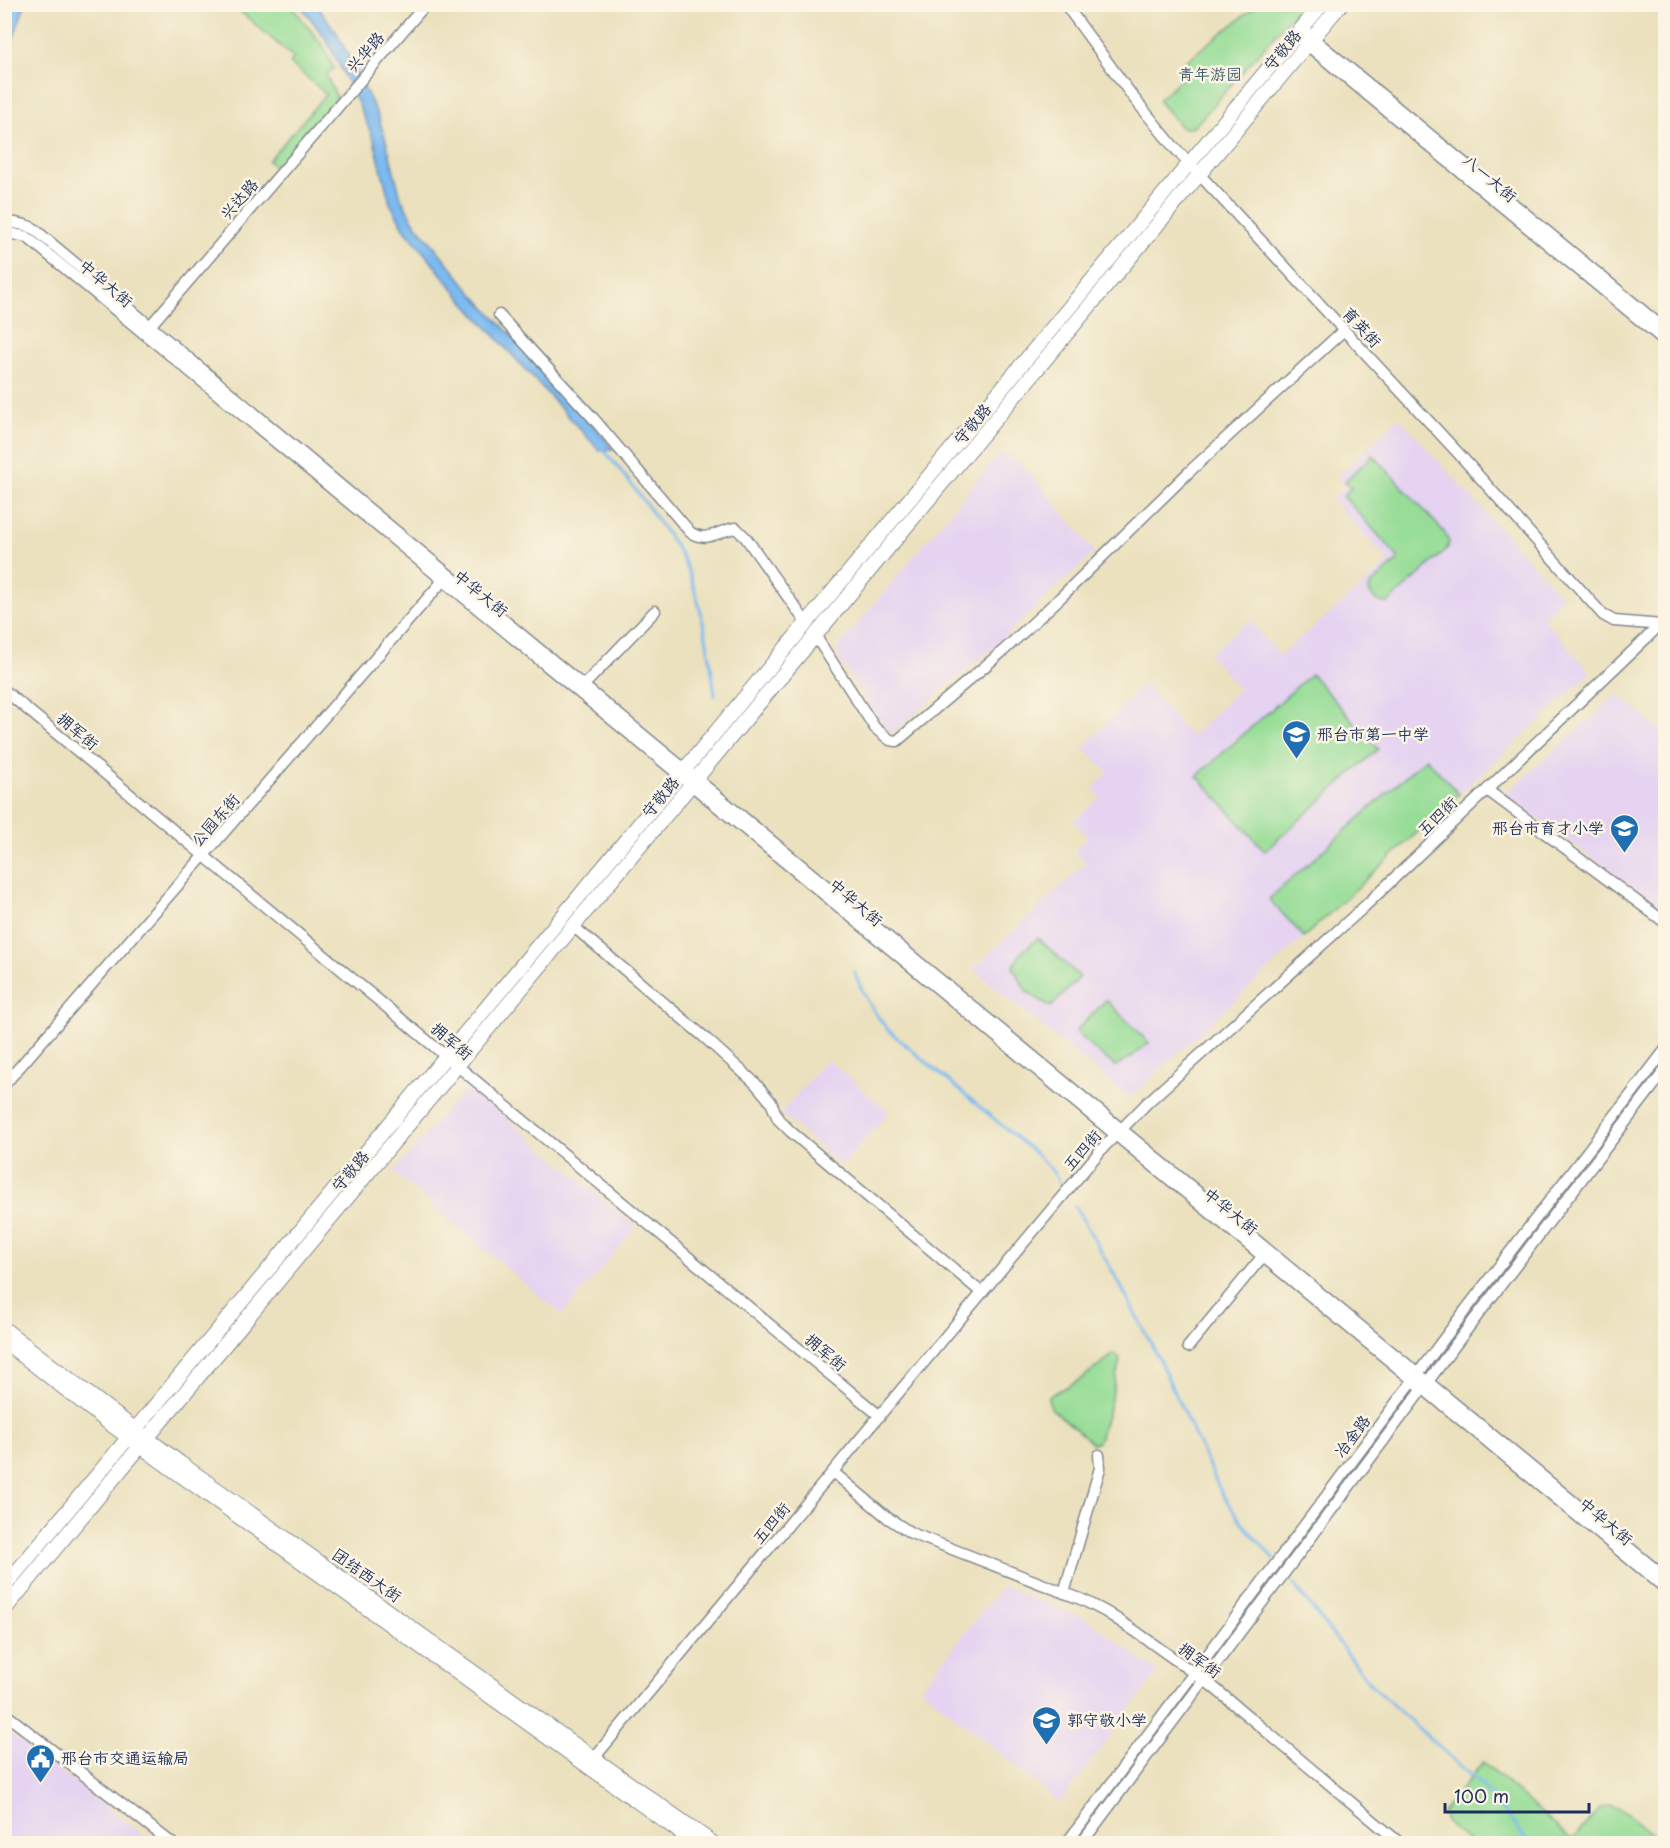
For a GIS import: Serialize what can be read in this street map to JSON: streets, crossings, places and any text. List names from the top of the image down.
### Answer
{
  "streets": {
    "main road": ["守敬路", "团结西大街"],
    "street": [
      "兴华路",
      "八一大街",
      "兴达路",
      "中华大街",
      "育英街",
      "拥军街",
      "五四街",
      "公园东街",
      "冶金路"
    ]
  },
  "crossings": [
    ["守敬路", "八一大街"],
    ["守敬路", "中华大街"],
    ["守敬路", "育英街"],
    ["守敬路", "拥军街"],
    ["守敬路", "团结西大街"],
    ["兴华路", "兴达路"],
    ["兴达路", "中华大街"],
    ["中华大街", "五四街"],
    ["中华大街", "公园东街"],
    ["中华大街", "冶金路"],
    ["育英街", "五四街"],
    ["拥军街", "五四街"],
    ["拥军街", "公园东街"],
    ["拥军街", "冶金路"],
    ["五四街", "团结西大街"]
  ],
  "parks": ["青年游园"],
  "places": {
    "school or university": ["邢台市第一中学", "邢台市育才小学", "郭守敬小学"],
    "public building": ["邢台市交通运输局"]
  },
  "scale_bar": "100 m"
}
